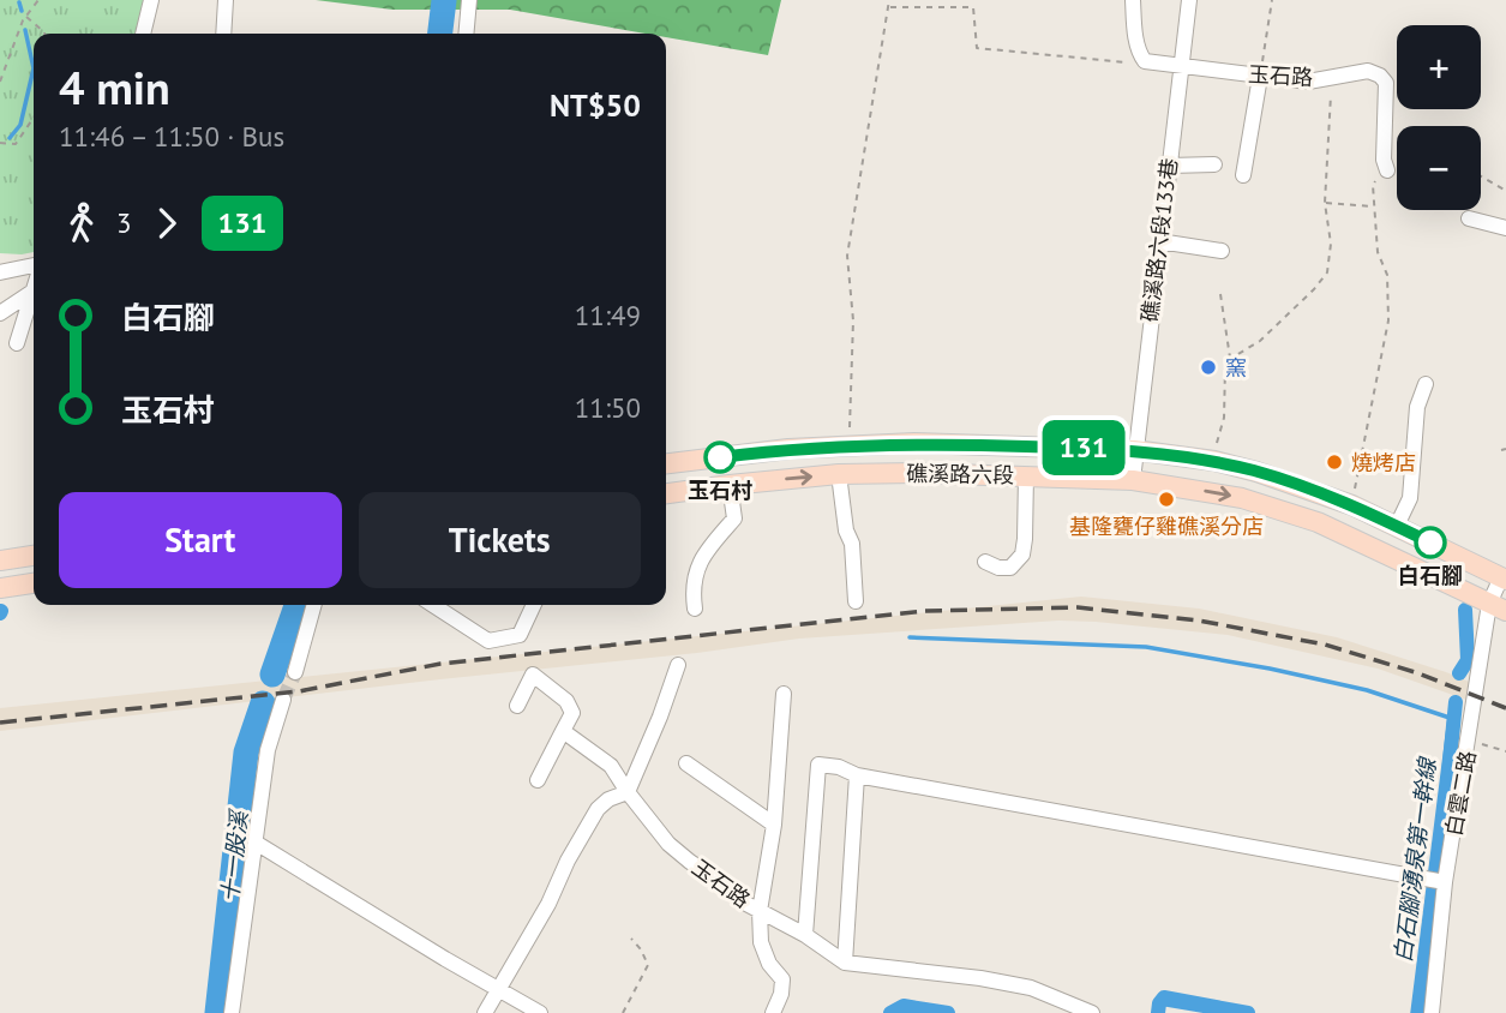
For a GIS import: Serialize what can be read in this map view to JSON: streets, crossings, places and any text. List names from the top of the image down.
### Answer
{
  "streets": {
    "main road": ["礁溪路六段"],
    "street": ["玉石路", "礁溪路六段133巷", "白雲二路"]
  },
  "crossings": [
    ["玉石路", "礁溪路六段133巷"],
    ["礁溪路六段133巷", "礁溪路六段"],
    ["礁溪路六段", "白雲二路"]
  ],
  "water": ["十一股溪", "白石腳湧泉第一幹線"],
  "places": [
    "窯",
    "玉石村",
    "燒烤店",
    "基隆甕仔雞礁溪分店",
    "白石腳"
  ],
  "lines": ["bus line 131"],
  "page": {
    "on_map": "131",
    "map_buttons": ["+", "−"],
    "heading": ["4 min", "11:46 – 11:50 · Bus", "NT$50"],
    "legs": ["3", "131"],
    "list": [
      {
        "name": "白石腳",
        "value": "11:49"
      },
      {
        "name": "玉石村",
        "value": "11:50"
      }
    ],
    "buttons": ["Start", "Tickets"]
  }
}
